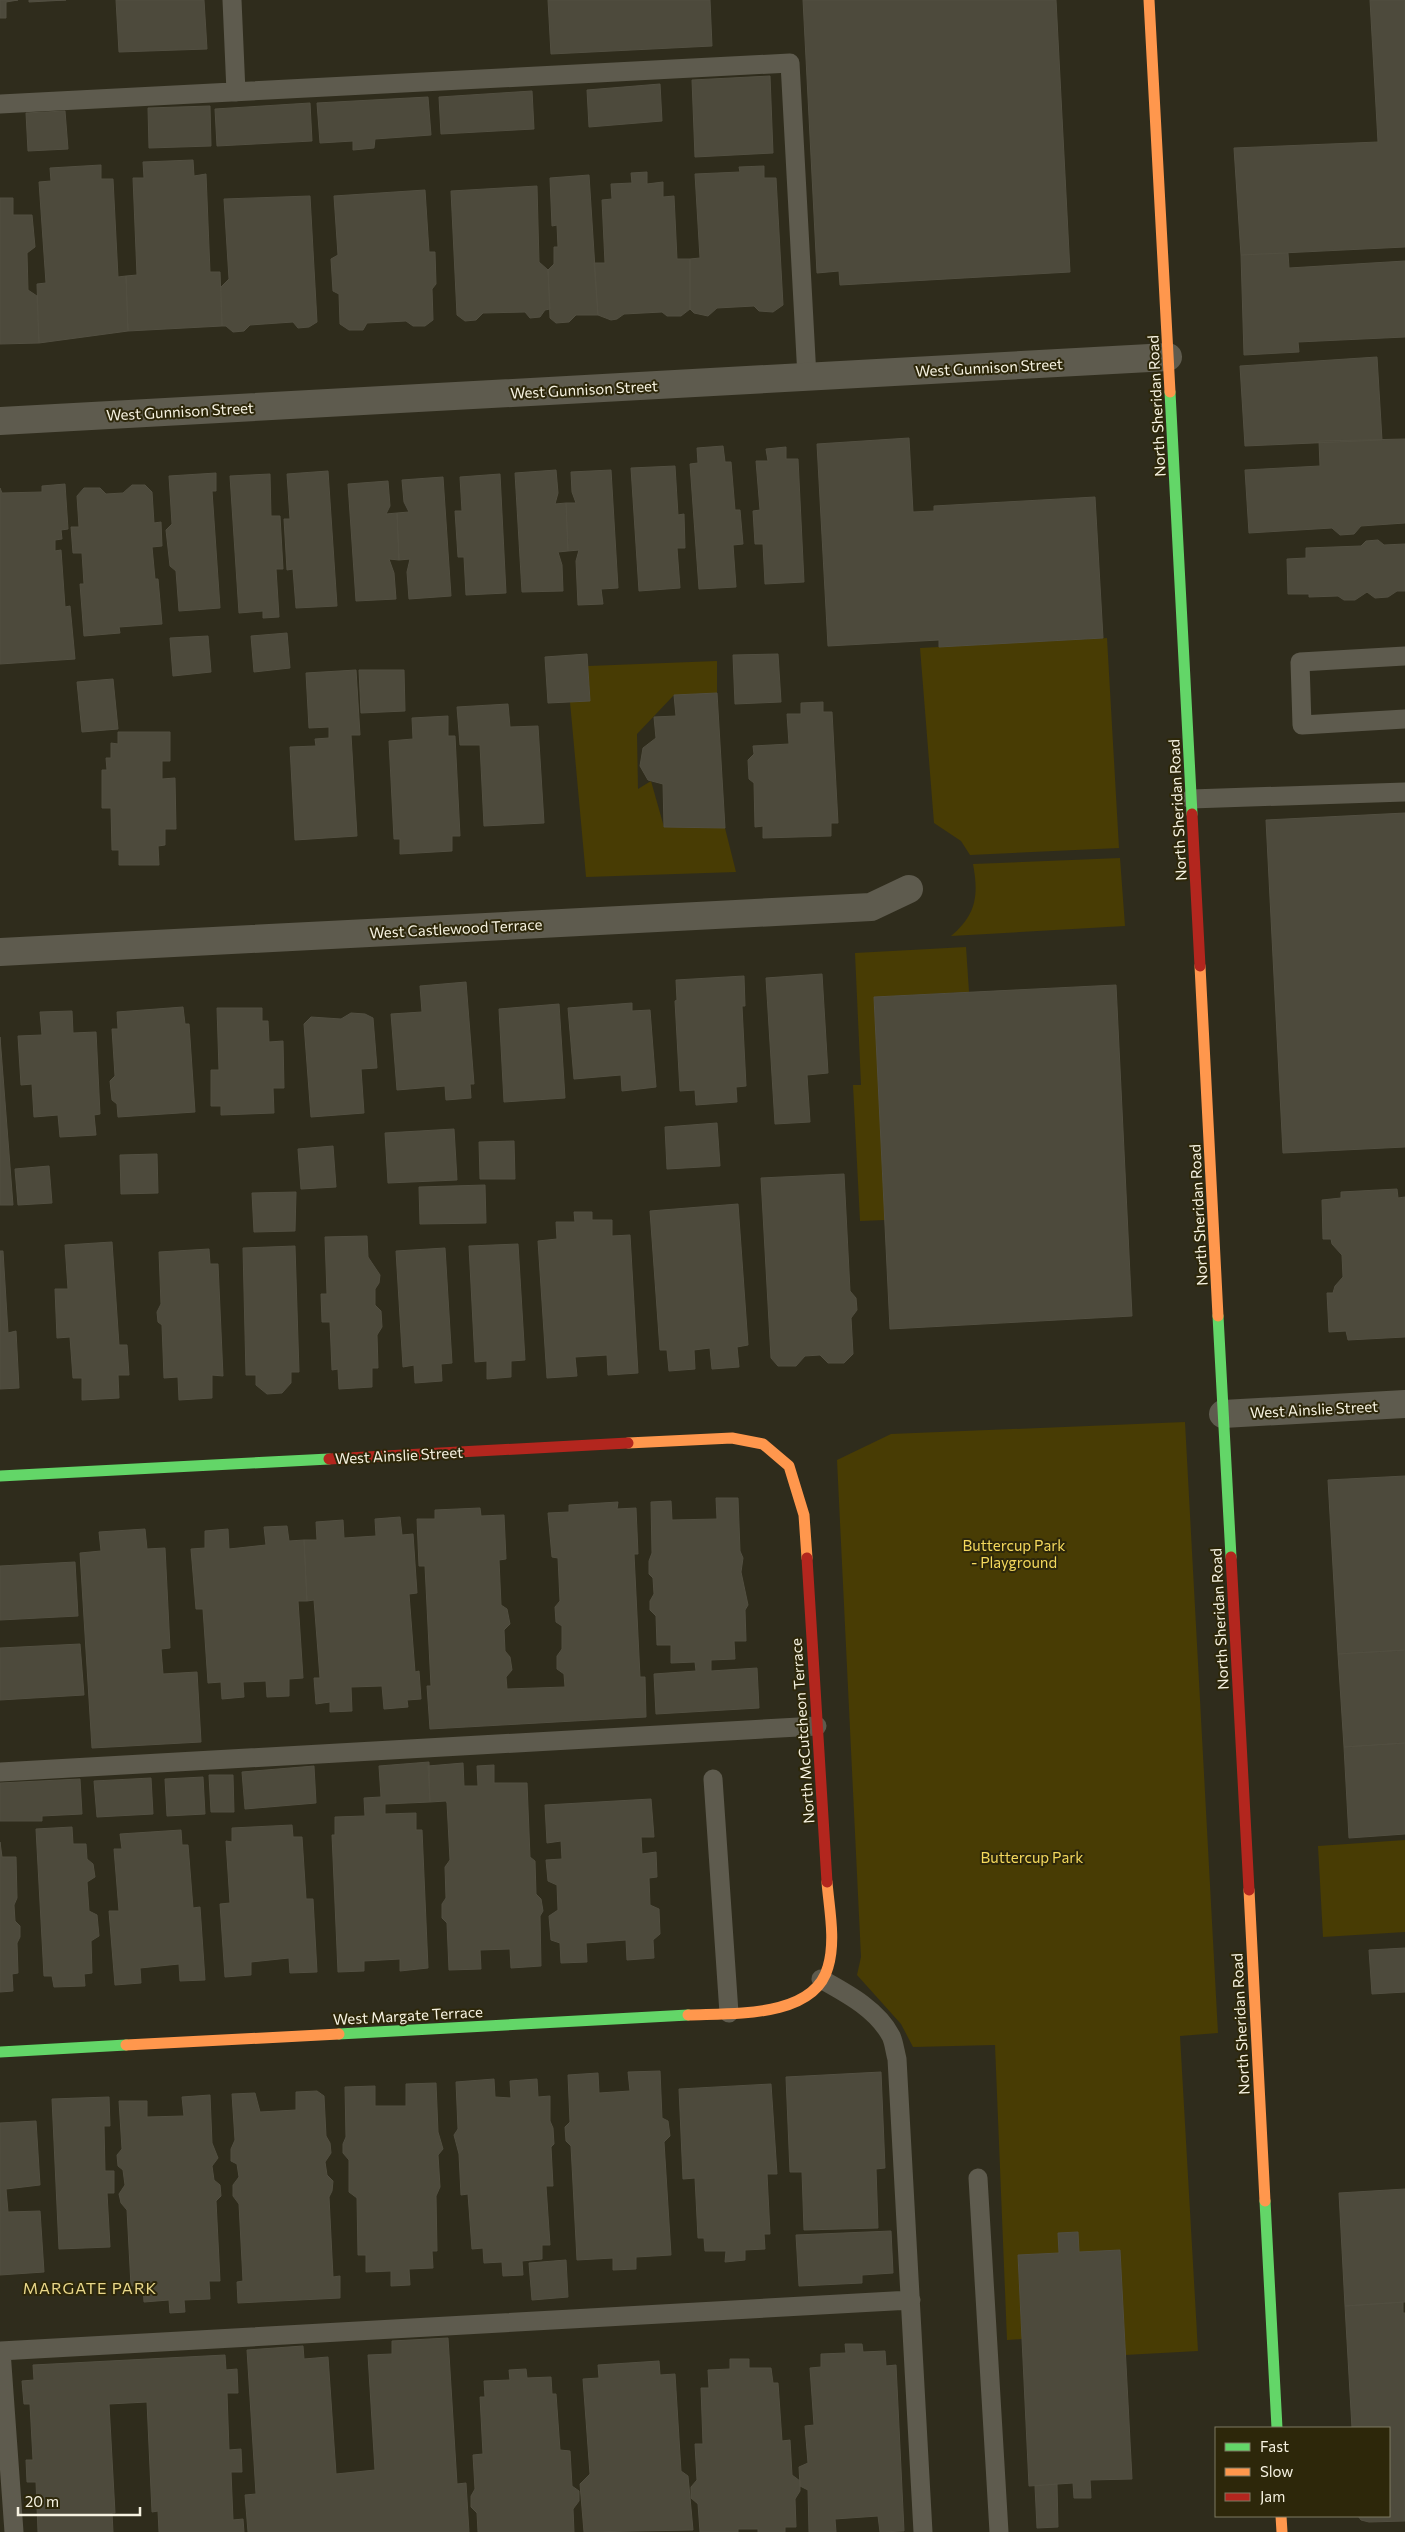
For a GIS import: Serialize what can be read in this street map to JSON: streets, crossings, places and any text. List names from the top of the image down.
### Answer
{
  "streets": {
    "main road": [
      "North Sheridan Road",
      "West Ainslie Street",
      "North McCutcheon Terrace",
      "West Margate Terrace"
    ],
    "street": ["West Gunnison Street", "West Castlewood Terrace"]
  },
  "crossings": [
    ["West Gunnison Street", "North Sheridan Road"],
    ["North Sheridan Road", "West Ainslie Street"],
    ["West Ainslie Street", "North McCutcheon Terrace"],
    ["North McCutcheon Terrace", "West Margate Terrace"]
  ],
  "districts": ["MARGATE PARK"],
  "parks": ["Buttercup Park - Playground", "Buttercup Park"],
  "legend": ["Fast", "Slow", "Jam"],
  "scale_bar": "20 m"
}
